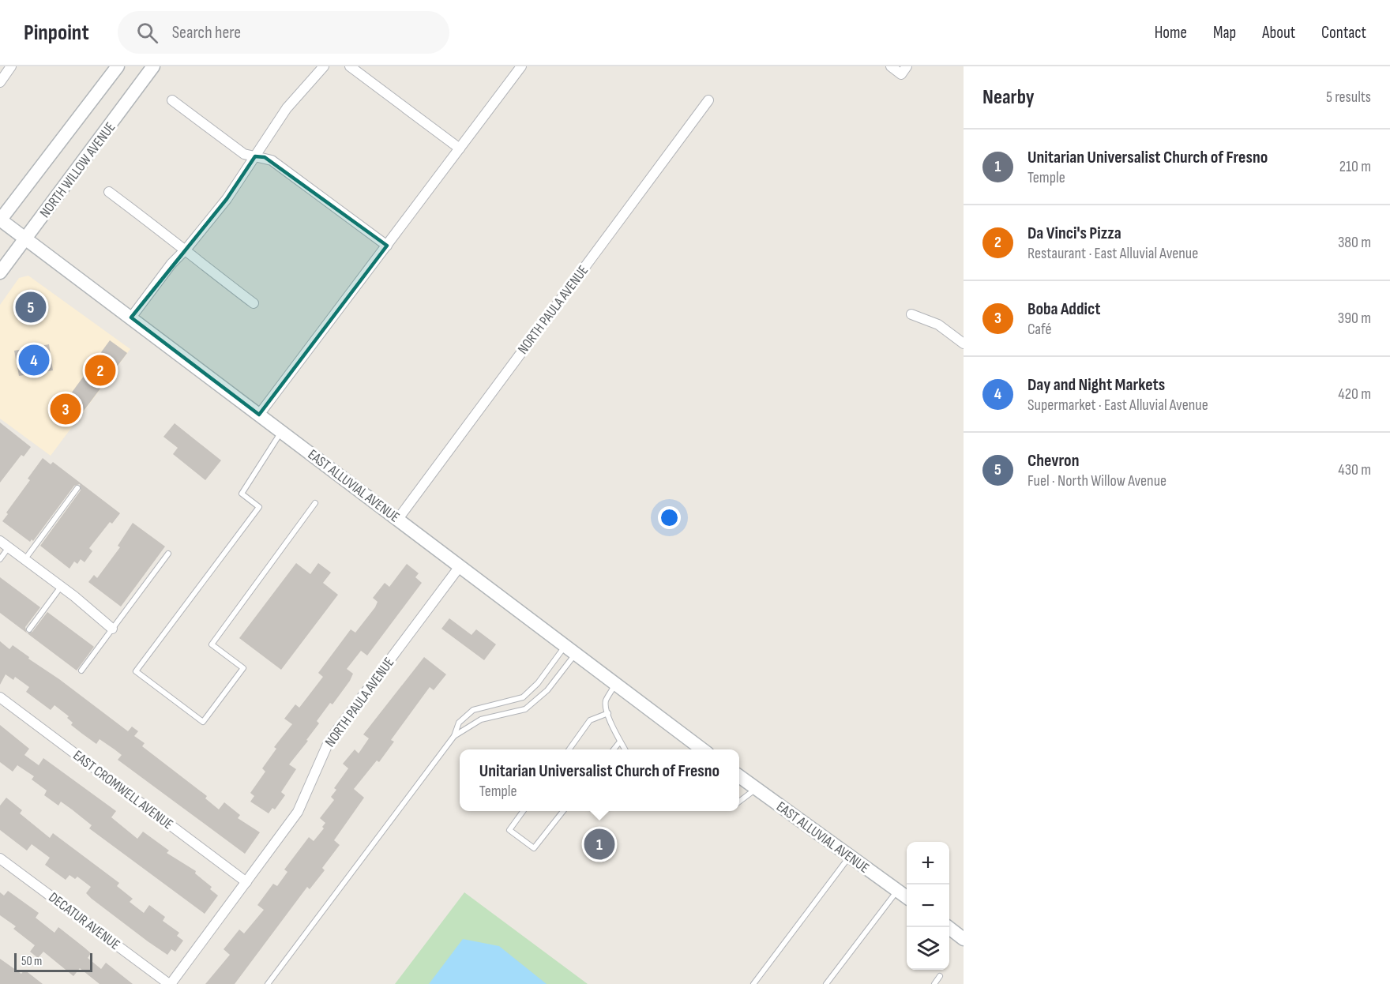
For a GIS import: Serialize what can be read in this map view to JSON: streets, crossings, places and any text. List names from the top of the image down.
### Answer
{
  "streets": {
    "street": [
      "NORTH WILLOW AVENUE",
      "NORTH PAULA AVENUE",
      "EAST ALLUVIAL AVENUE",
      "EAST CROMWELL AVENUE",
      "DECATUR AVENUE"
    ]
  },
  "crossings": [
    ["NORTH WILLOW AVENUE", "EAST ALLUVIAL AVENUE"],
    ["NORTH PAULA AVENUE", "EAST ALLUVIAL AVENUE"],
    ["NORTH PAULA AVENUE", "EAST CROMWELL AVENUE"],
    ["NORTH PAULA AVENUE", "DECATUR AVENUE"]
  ],
  "scale_bar": "50 m",
  "page": {
    "header": "Pinpoint",
    "search": "Search here",
    "nav": [
      "Home",
      "Map",
      "About",
      "Contact"
    ],
    "heading": ["Nearby", "5 results"],
    "list": [
      {
        "mark": "1",
        "name": "Unitarian Universalist Church of Fresno",
        "note": "Temple",
        "value": "210 m"
      },
      {
        "mark": "2",
        "name": "Da Vinci's Pizza",
        "note": "Restaurant · East Alluvial Avenue",
        "value": "380 m"
      },
      {
        "mark": "3",
        "name": "Boba Addict",
        "note": "Café",
        "value": "390 m"
      },
      {
        "mark": "4",
        "name": "Day and Night Markets",
        "note": "Supermarket · East Alluvial Avenue",
        "value": "420 m"
      },
      {
        "mark": "5",
        "name": "Chevron",
        "note": "Fuel · North Willow Avenue",
        "value": "430 m"
      }
    ],
    "pins": [
      "5",
      "4",
      "2",
      "3",
      "1"
    ],
    "popup": ["Unitarian Universalist Church of Fresno", "Temple"],
    "map_buttons": ["+", "−"],
    "scale": "50 m"
  }
}
